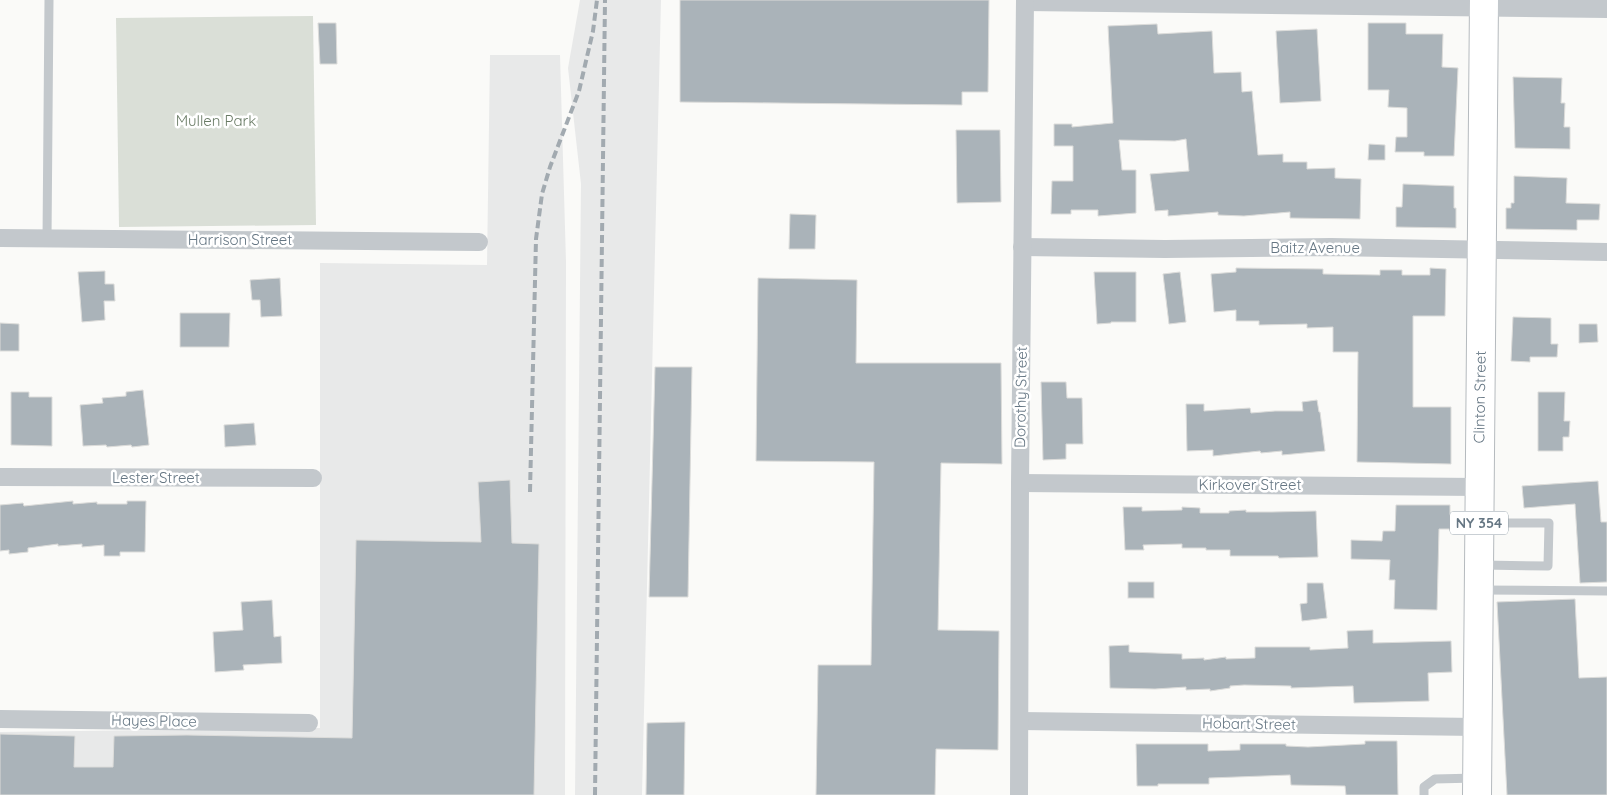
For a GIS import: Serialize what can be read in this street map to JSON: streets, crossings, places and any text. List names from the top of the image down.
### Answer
{
  "streets": {
    "main road": ["Clinton Street", "NY 354"],
    "street": [
      "Harrison Street",
      "Baitz Avenue",
      "Dorothy Street",
      "Lester Street",
      "Kirkover Street",
      "Hayes Place",
      "Hobart Street"
    ]
  },
  "crossings": [
    ["Baitz Avenue", "Dorothy Street"],
    ["Baitz Avenue", "Clinton Street"],
    ["Dorothy Street", "Kirkover Street"],
    ["Dorothy Street", "Hobart Street"],
    ["Clinton Street", "Kirkover Street"],
    ["Clinton Street", "Hobart Street"]
  ],
  "parks": ["Mullen Park"]
}
